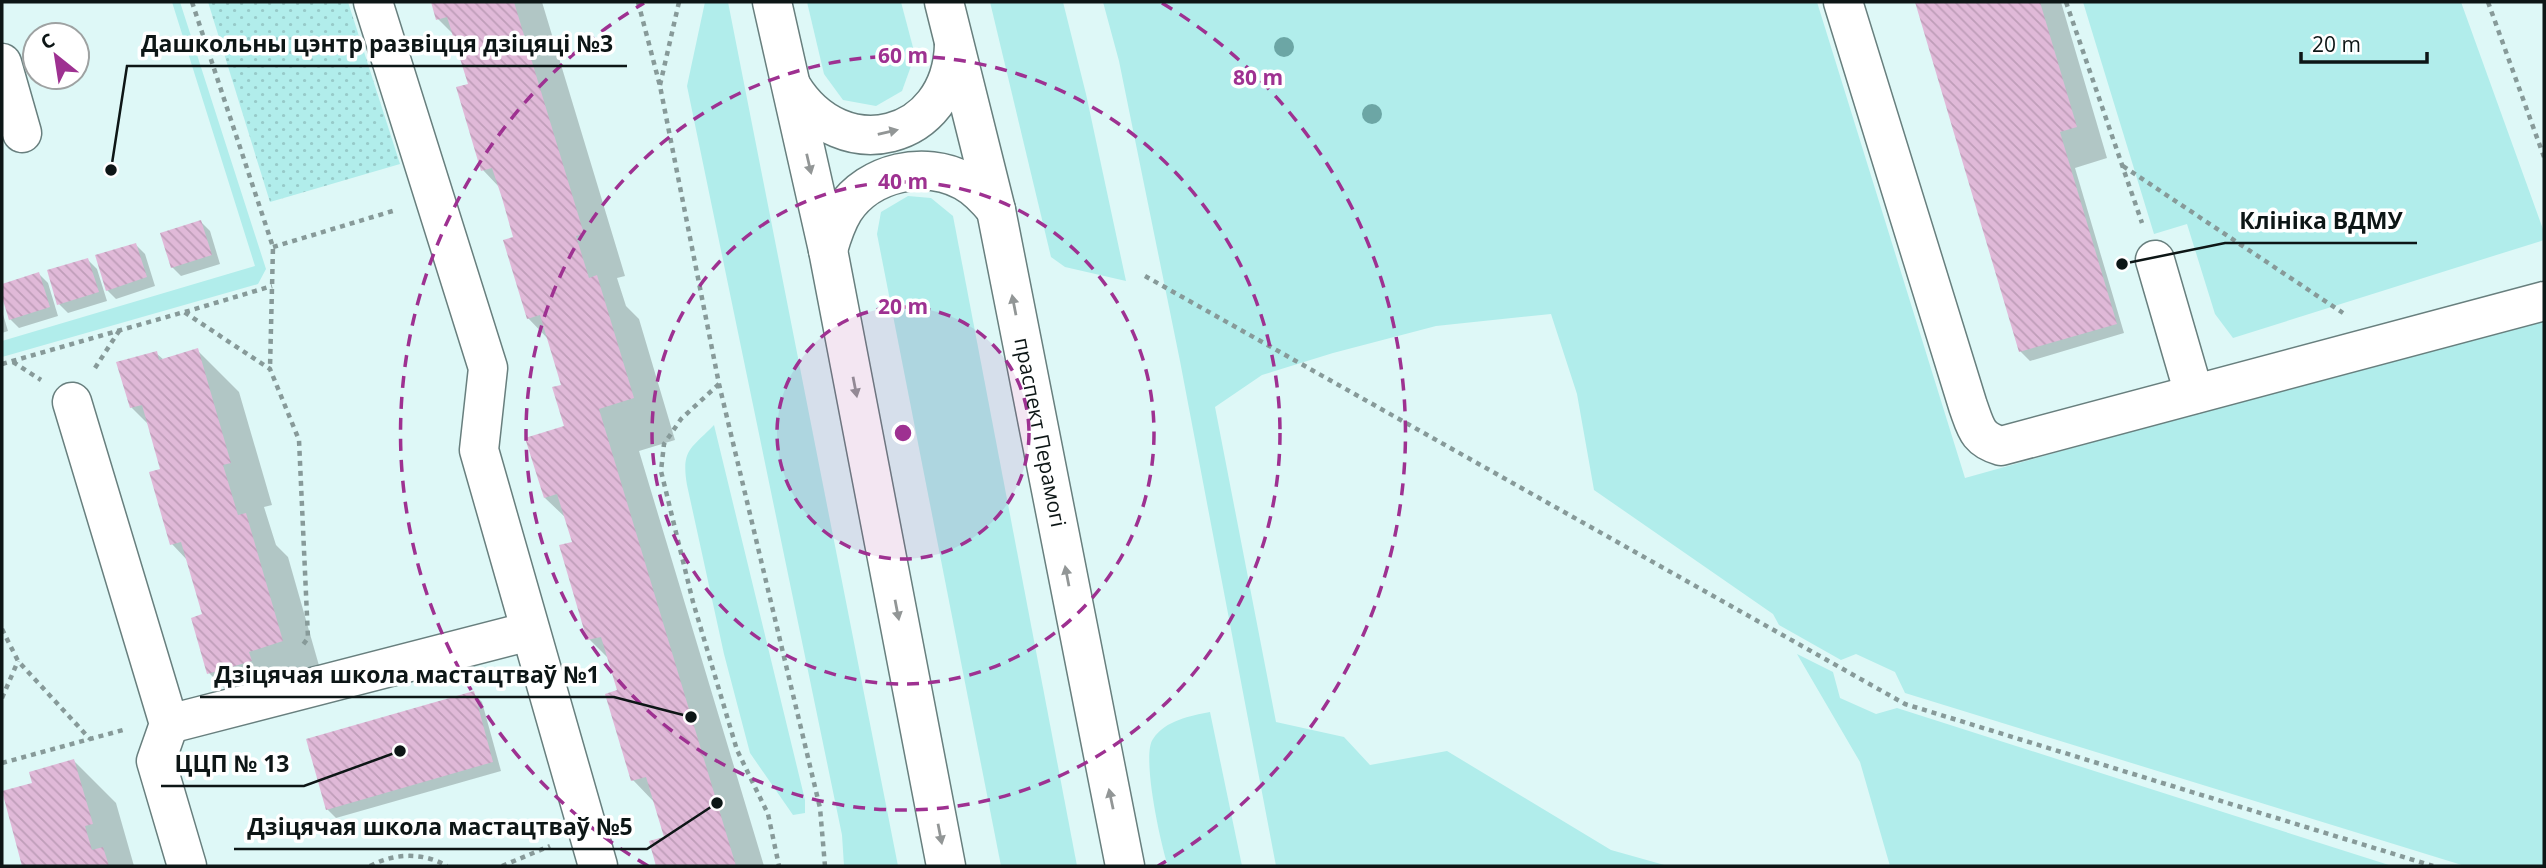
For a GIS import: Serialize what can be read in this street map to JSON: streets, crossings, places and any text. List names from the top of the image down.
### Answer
{
  "streets": {
    "main road": ["праспект Перамогі"]
  },
  "places": [
    "Дашкольны цэнтр развіцця дзіцяці №3",
    "Клініка ВДМУ",
    "Дзіцячая школа мастацтваў №1",
    "ЦЦП № 13",
    "Дзіцячая школа мастацтваў №5"
  ],
  "scale_bar": "20 m",
  "north": "top left",
  "rings": [
    "60 m",
    "80 m",
    "40 m",
    "20 m"
  ]
}
